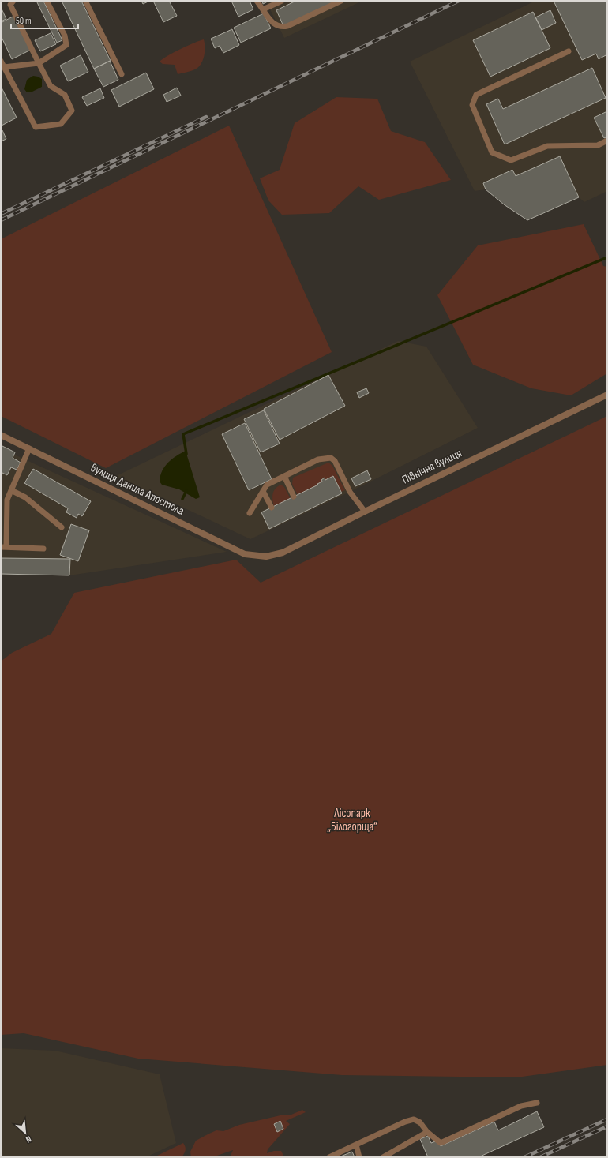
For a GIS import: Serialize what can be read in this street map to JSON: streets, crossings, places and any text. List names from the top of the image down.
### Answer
{
  "streets": {
    "street": ["Північна вулиця", "вулиця Данила Апостола"]
  },
  "crossings": [
    ["Північна вулиця", "вулиця Данила Апостола"]
  ],
  "parks": ["Лісопарк „Білогорща“"],
  "scale_bar": "50 m",
  "north": "bottom right"
}
